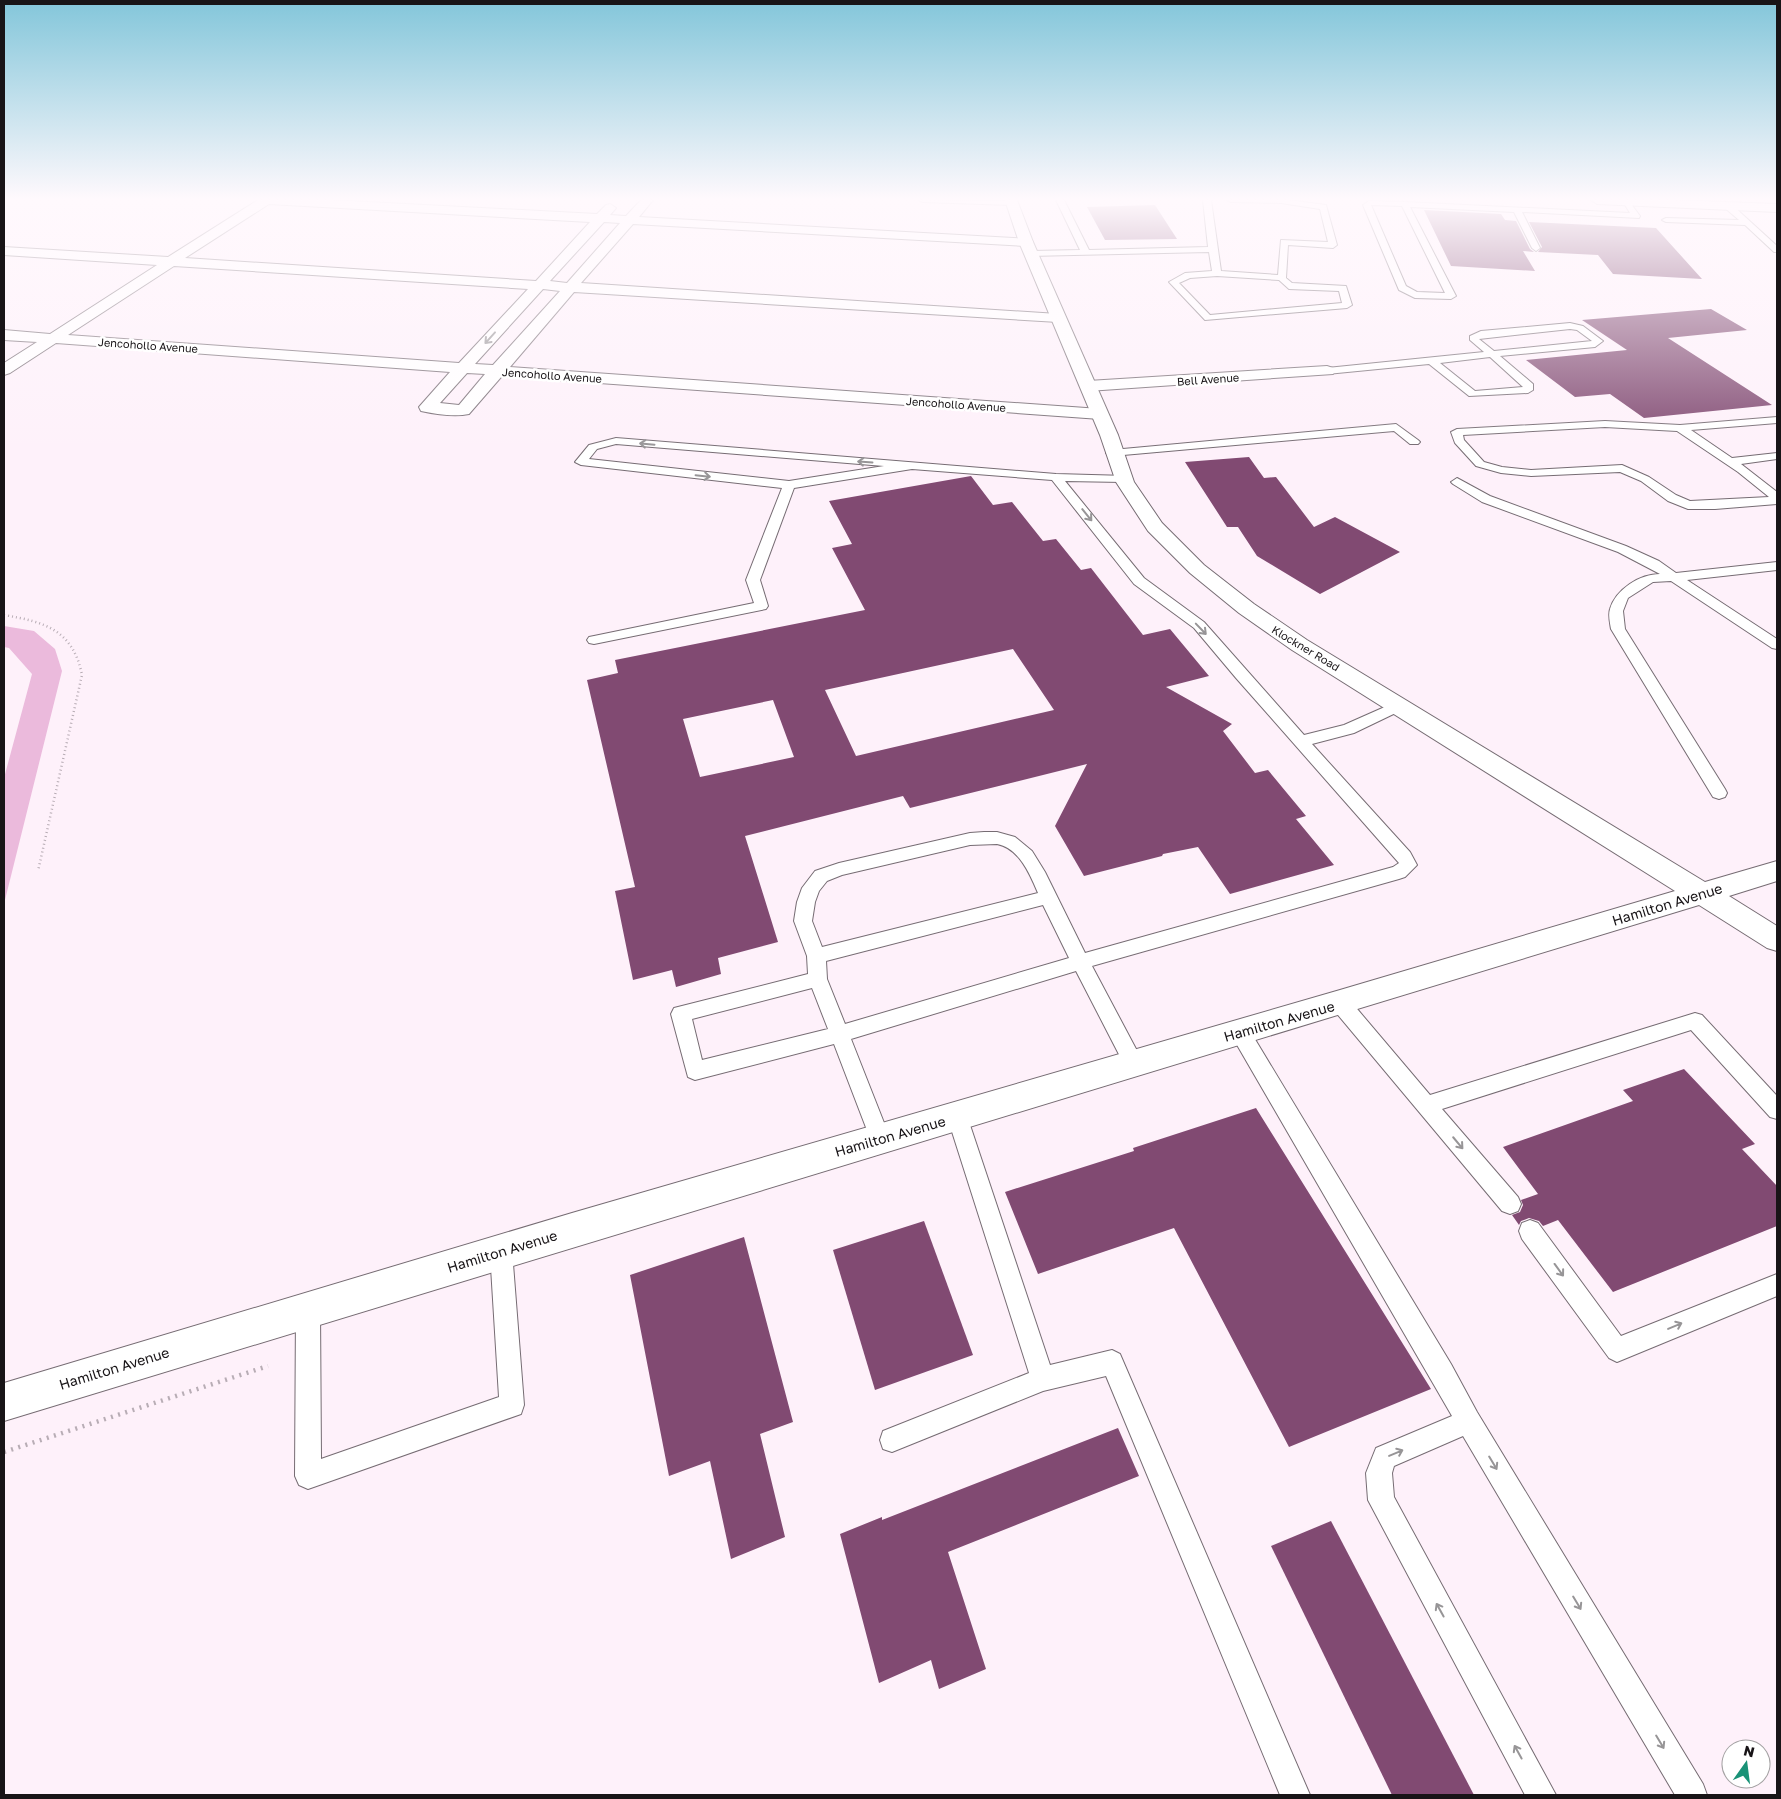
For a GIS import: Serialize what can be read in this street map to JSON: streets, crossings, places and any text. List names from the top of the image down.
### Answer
{
  "streets": {
    "street": [
      "Jencohollo Avenue",
      "Bell Avenue",
      "Klockner Road",
      "Hamilton Avenue"
    ]
  },
  "crossings": [
    ["Jencohollo Avenue", "Klockner Road"],
    ["Bell Avenue", "Klockner Road"],
    ["Klockner Road", "Hamilton Avenue"]
  ],
  "north": "top"
}
